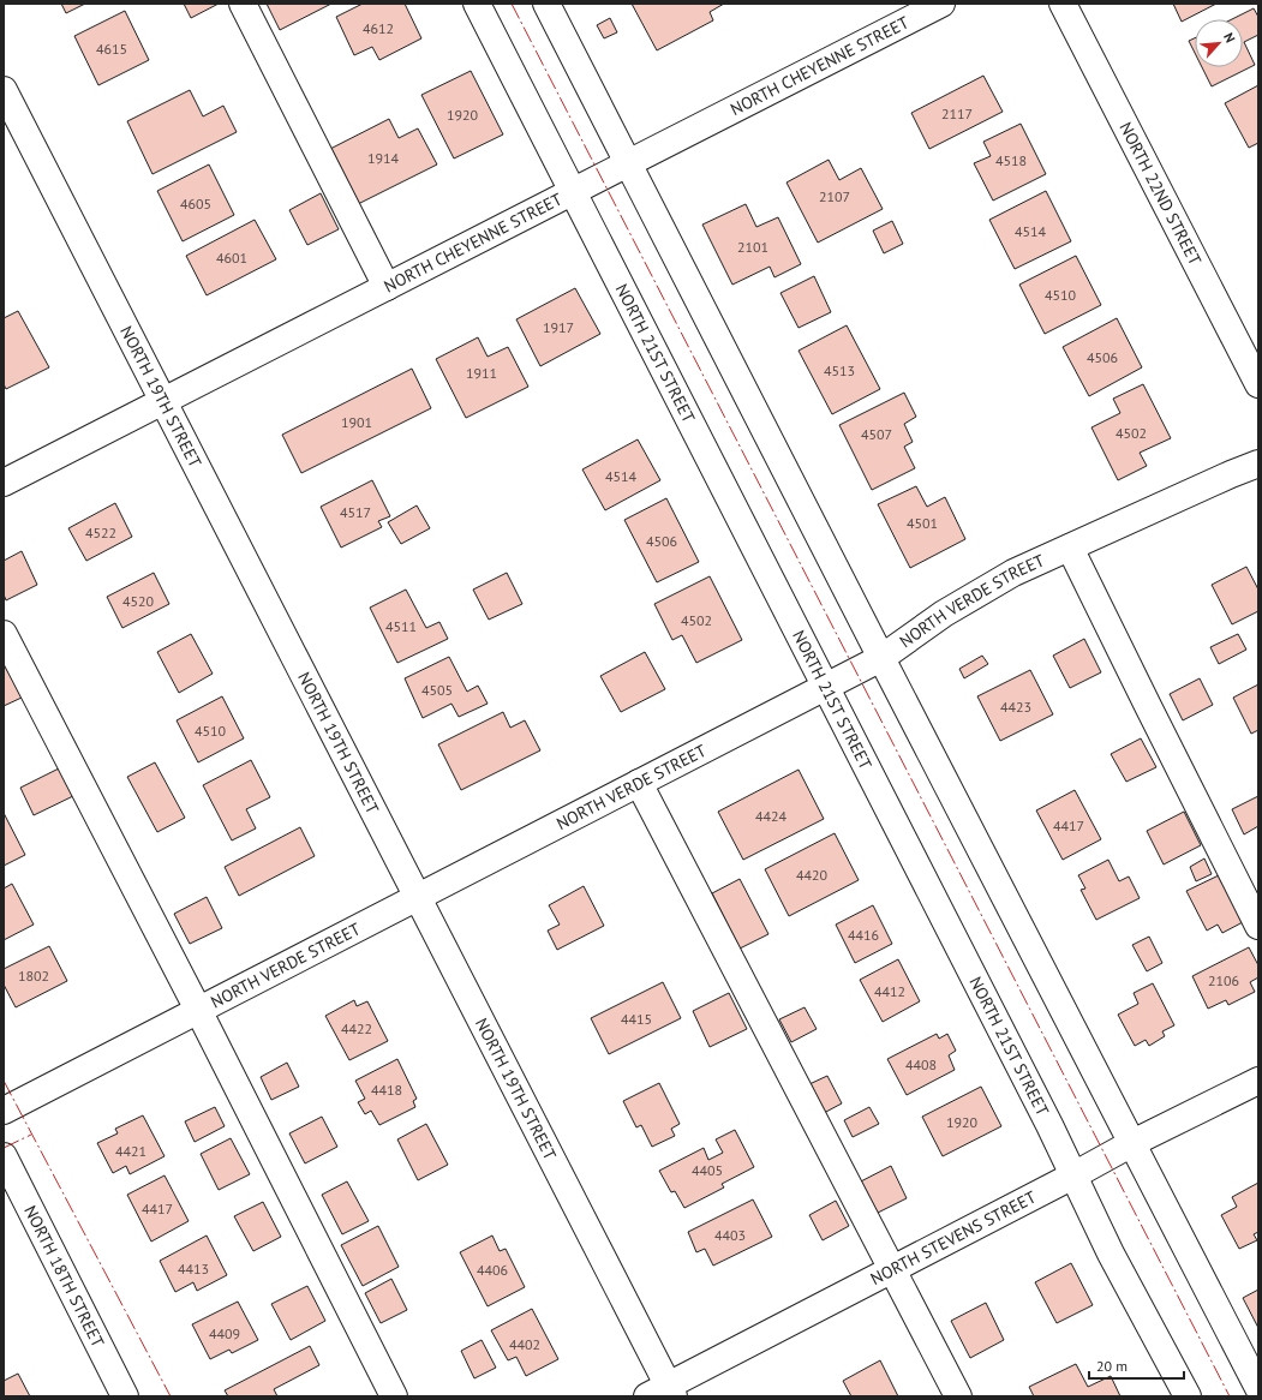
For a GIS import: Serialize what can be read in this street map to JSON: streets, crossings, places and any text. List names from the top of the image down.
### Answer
{
  "streets": {
    "street": [
      "NORTH CHEYENNE STREET",
      "NORTH 22ND STREET",
      "NORTH 21ST STREET",
      "NORTH 19TH STREET",
      "NORTH VERDE STREET",
      "NORTH STEVENS STREET",
      "NORTH 18TH STREET"
    ]
  },
  "crossings": [
    ["NORTH CHEYENNE STREET", "NORTH 21ST STREET"],
    ["NORTH CHEYENNE STREET", "NORTH 19TH STREET"],
    ["NORTH 21ST STREET", "NORTH VERDE STREET"],
    ["NORTH 21ST STREET", "NORTH STEVENS STREET"],
    ["NORTH 19TH STREET", "NORTH VERDE STREET"],
    ["NORTH 19TH STREET", "NORTH STEVENS STREET"]
  ],
  "house_numbers": [
    "4612",
    "4615",
    "2117",
    "1920",
    "1914",
    "4518",
    "2107",
    "4605",
    "4514",
    "2101",
    "4601",
    "4510",
    "1917",
    "4506",
    "4513",
    "1911",
    "1901",
    "4502",
    "4507",
    "4514",
    "4517",
    "4501",
    "4522",
    "4506",
    "4520",
    "4502",
    "4511",
    "4505",
    "4423",
    "4510",
    "4424",
    "4417",
    "4420",
    "4416",
    "1802",
    "2106",
    "4412",
    "4415",
    "4422",
    "4408",
    "4418",
    "1920",
    "4421",
    "4405",
    "4417",
    "4403",
    "4413",
    "4406",
    "4409",
    "4402"
  ],
  "scale_bar": "20 m",
  "north": "top right"
}
